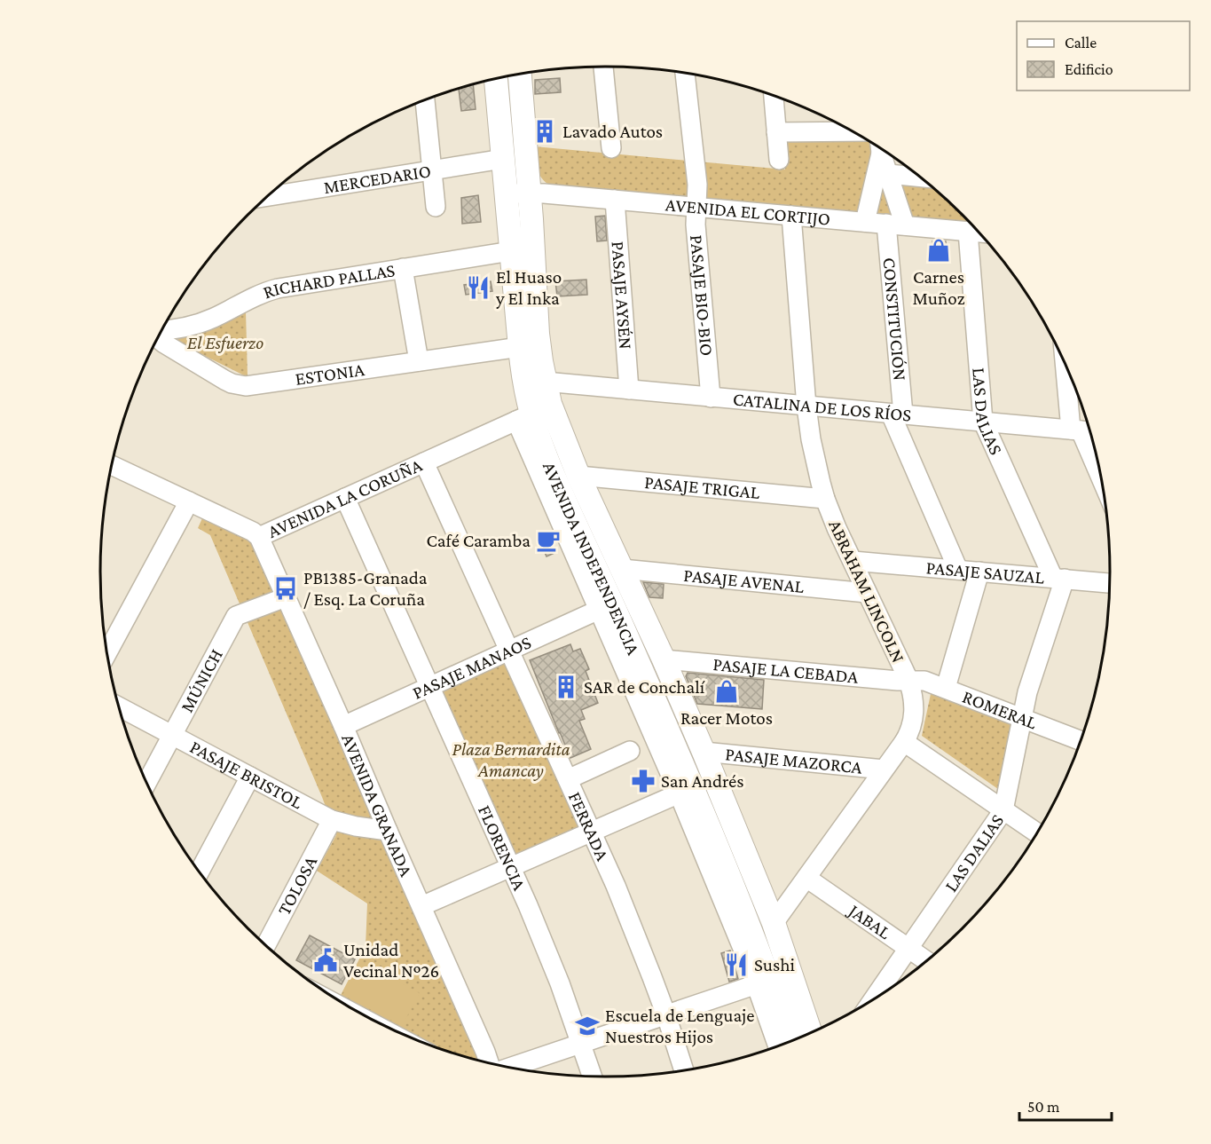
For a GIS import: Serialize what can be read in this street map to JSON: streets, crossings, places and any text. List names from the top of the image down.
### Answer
{
  "streets": {
    "main road": ["AVENIDA INDEPENDENCIA"],
    "street": [
      "MERCEDARIO",
      "AVENIDA EL CORTIJO",
      "RICHARD PALLAS",
      "PASAJE AYSÉN",
      "PASAJE BIO-BIO",
      "CONSTITUCIÓN",
      "ESTONIA",
      "CATALINA DE LOS RÍOS",
      "LAS DALIAS",
      "PASAJE TRIGAL",
      "AVENIDA LA CORUÑA",
      "PASAJE SAUZAL",
      "PASAJE AVENAL",
      "ABRAHAM LINCOLN",
      "PASAJE MANAOS",
      "PASAJE LA CEBADA",
      "MÚNICH",
      "ROMERAL",
      "PASAJE MAZORCA",
      "PASAJE BRISTOL",
      "AVENIDA GRANADA",
      "FERRADA",
      "FLORENCIA",
      "TOLOSA",
      "JABAL"
    ]
  },
  "crossings": [
    ["MERCEDARIO", "AVENIDA INDEPENDENCIA"],
    ["AVENIDA EL CORTIJO", "PASAJE AYSÉN"],
    ["AVENIDA EL CORTIJO", "PASAJE BIO-BIO"],
    ["AVENIDA EL CORTIJO", "CONSTITUCIÓN"],
    ["AVENIDA EL CORTIJO", "LAS DALIAS"],
    ["AVENIDA EL CORTIJO", "AVENIDA INDEPENDENCIA"],
    ["AVENIDA EL CORTIJO", "ABRAHAM LINCOLN"],
    ["RICHARD PALLAS", "AVENIDA INDEPENDENCIA"],
    ["PASAJE AYSÉN", "CATALINA DE LOS RÍOS"],
    ["PASAJE BIO-BIO", "CATALINA DE LOS RÍOS"],
    ["CONSTITUCIÓN", "CATALINA DE LOS RÍOS"],
    ["CONSTITUCIÓN", "PASAJE SAUZAL"],
    ["ESTONIA", "AVENIDA INDEPENDENCIA"],
    ["CATALINA DE LOS RÍOS", "LAS DALIAS"],
    ["CATALINA DE LOS RÍOS", "AVENIDA INDEPENDENCIA"],
    ["CATALINA DE LOS RÍOS", "ABRAHAM LINCOLN"],
    ["LAS DALIAS", "PASAJE SAUZAL"],
    ["LAS DALIAS", "ROMERAL"],
    ["LAS DALIAS", "JABAL"],
    ["PASAJE TRIGAL", "AVENIDA INDEPENDENCIA"],
    ["PASAJE TRIGAL", "ABRAHAM LINCOLN"],
    ["AVENIDA LA CORUÑA", "AVENIDA INDEPENDENCIA"],
    ["AVENIDA LA CORUÑA", "AVENIDA GRANADA"],
    ["AVENIDA LA CORUÑA", "FERRADA"],
    ["AVENIDA LA CORUÑA", "FLORENCIA"],
    ["AVENIDA INDEPENDENCIA", "PASAJE AVENAL"],
    ["AVENIDA INDEPENDENCIA", "ABRAHAM LINCOLN"],
    ["AVENIDA INDEPENDENCIA", "PASAJE MANAOS"],
    ["AVENIDA INDEPENDENCIA", "PASAJE LA CEBADA"],
    ["AVENIDA INDEPENDENCIA", "PASAJE MAZORCA"],
    ["PASAJE SAUZAL", "ABRAHAM LINCOLN"],
    ["PASAJE AVENAL", "ABRAHAM LINCOLN"],
    ["ABRAHAM LINCOLN", "PASAJE LA CEBADA"],
    ["ABRAHAM LINCOLN", "ROMERAL"],
    ["ABRAHAM LINCOLN", "PASAJE MAZORCA"],
    ["ABRAHAM LINCOLN", "JABAL"],
    ["PASAJE MANAOS", "AVENIDA GRANADA"],
    ["PASAJE MANAOS", "FERRADA"],
    ["PASAJE MANAOS", "FLORENCIA"],
    ["PASAJE LA CEBADA", "ROMERAL"],
    ["MÚNICH", "PASAJE BRISTOL"],
    ["MÚNICH", "AVENIDA GRANADA"],
    ["PASAJE BRISTOL", "AVENIDA GRANADA"],
    ["PASAJE BRISTOL", "TOLOSA"]
  ],
  "parks": ["El Esfuerzo", "Plaza Bernardita Amancay"],
  "places": {
    "building": ["Lavado Autos", "SAR de Conchalí"],
    "shop": ["Carnes Muñoz", "Racer Motos"],
    "restaurant": ["El Huaso y El Inka", "Sushi"],
    "cafe": ["Café Caramba"],
    "bus stop": ["PB1385-Granada / Esq. La Coruña"],
    "pharmacy": ["San Andrés"],
    "public building": ["Unidad Vecinal Nº26"],
    "school or university": ["Escuela de Lenguaje Nuestros Hijos"]
  },
  "legend": ["Calle", "Edificio"],
  "scale_bar": "50 m"
}
